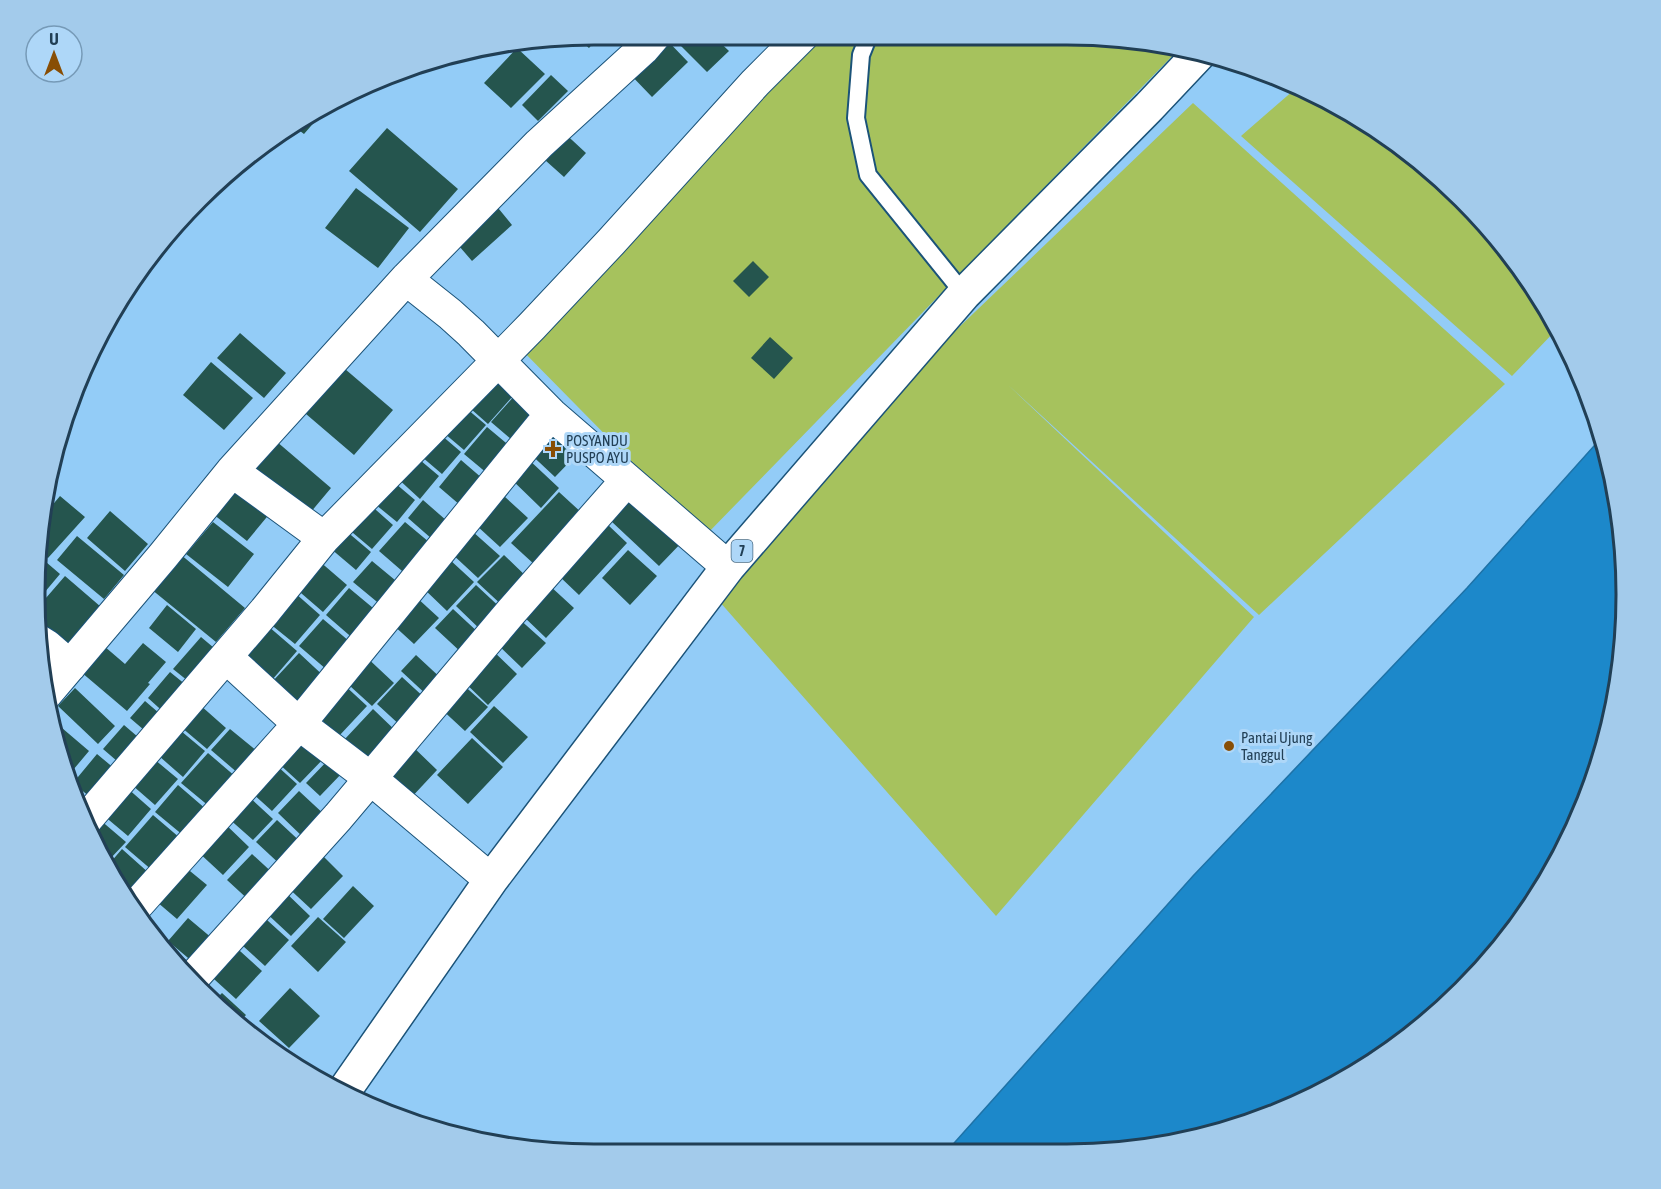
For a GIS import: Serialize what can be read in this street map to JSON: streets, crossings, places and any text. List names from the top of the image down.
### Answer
{
  "streets": {
    "highway": ["7"]
  },
  "places": {
    "health": ["POSYANDU PUSPO AYU"],
    "other": ["Pantai Ujung Tanggul"]
  },
  "north": "top"
}
